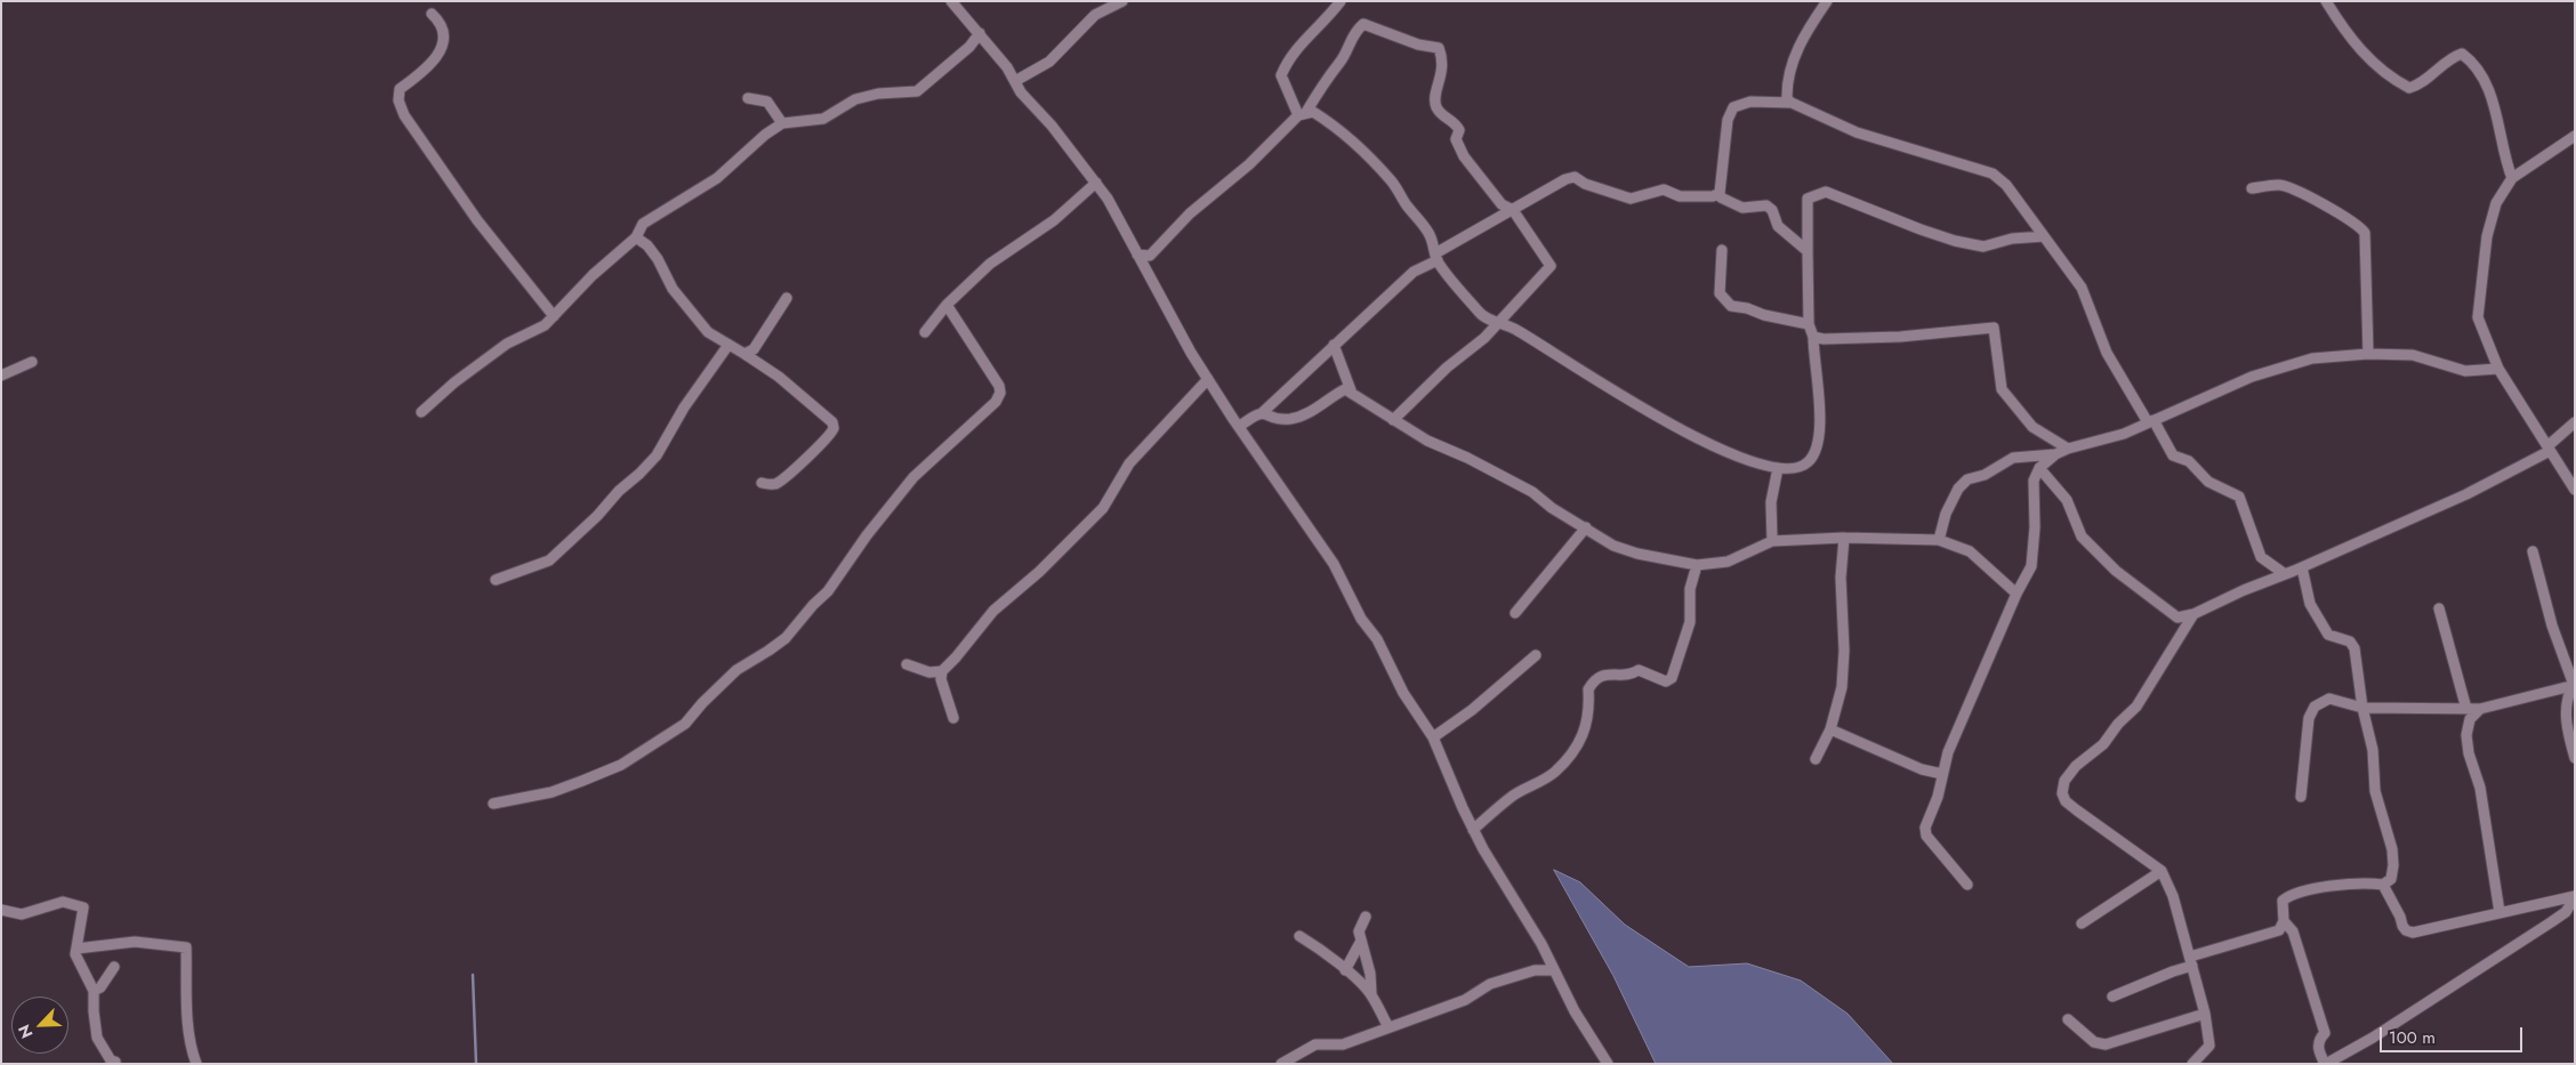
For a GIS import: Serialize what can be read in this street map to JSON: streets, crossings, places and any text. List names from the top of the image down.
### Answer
{
  "scale_bar": "100 m",
  "north": "bottom left"
}
